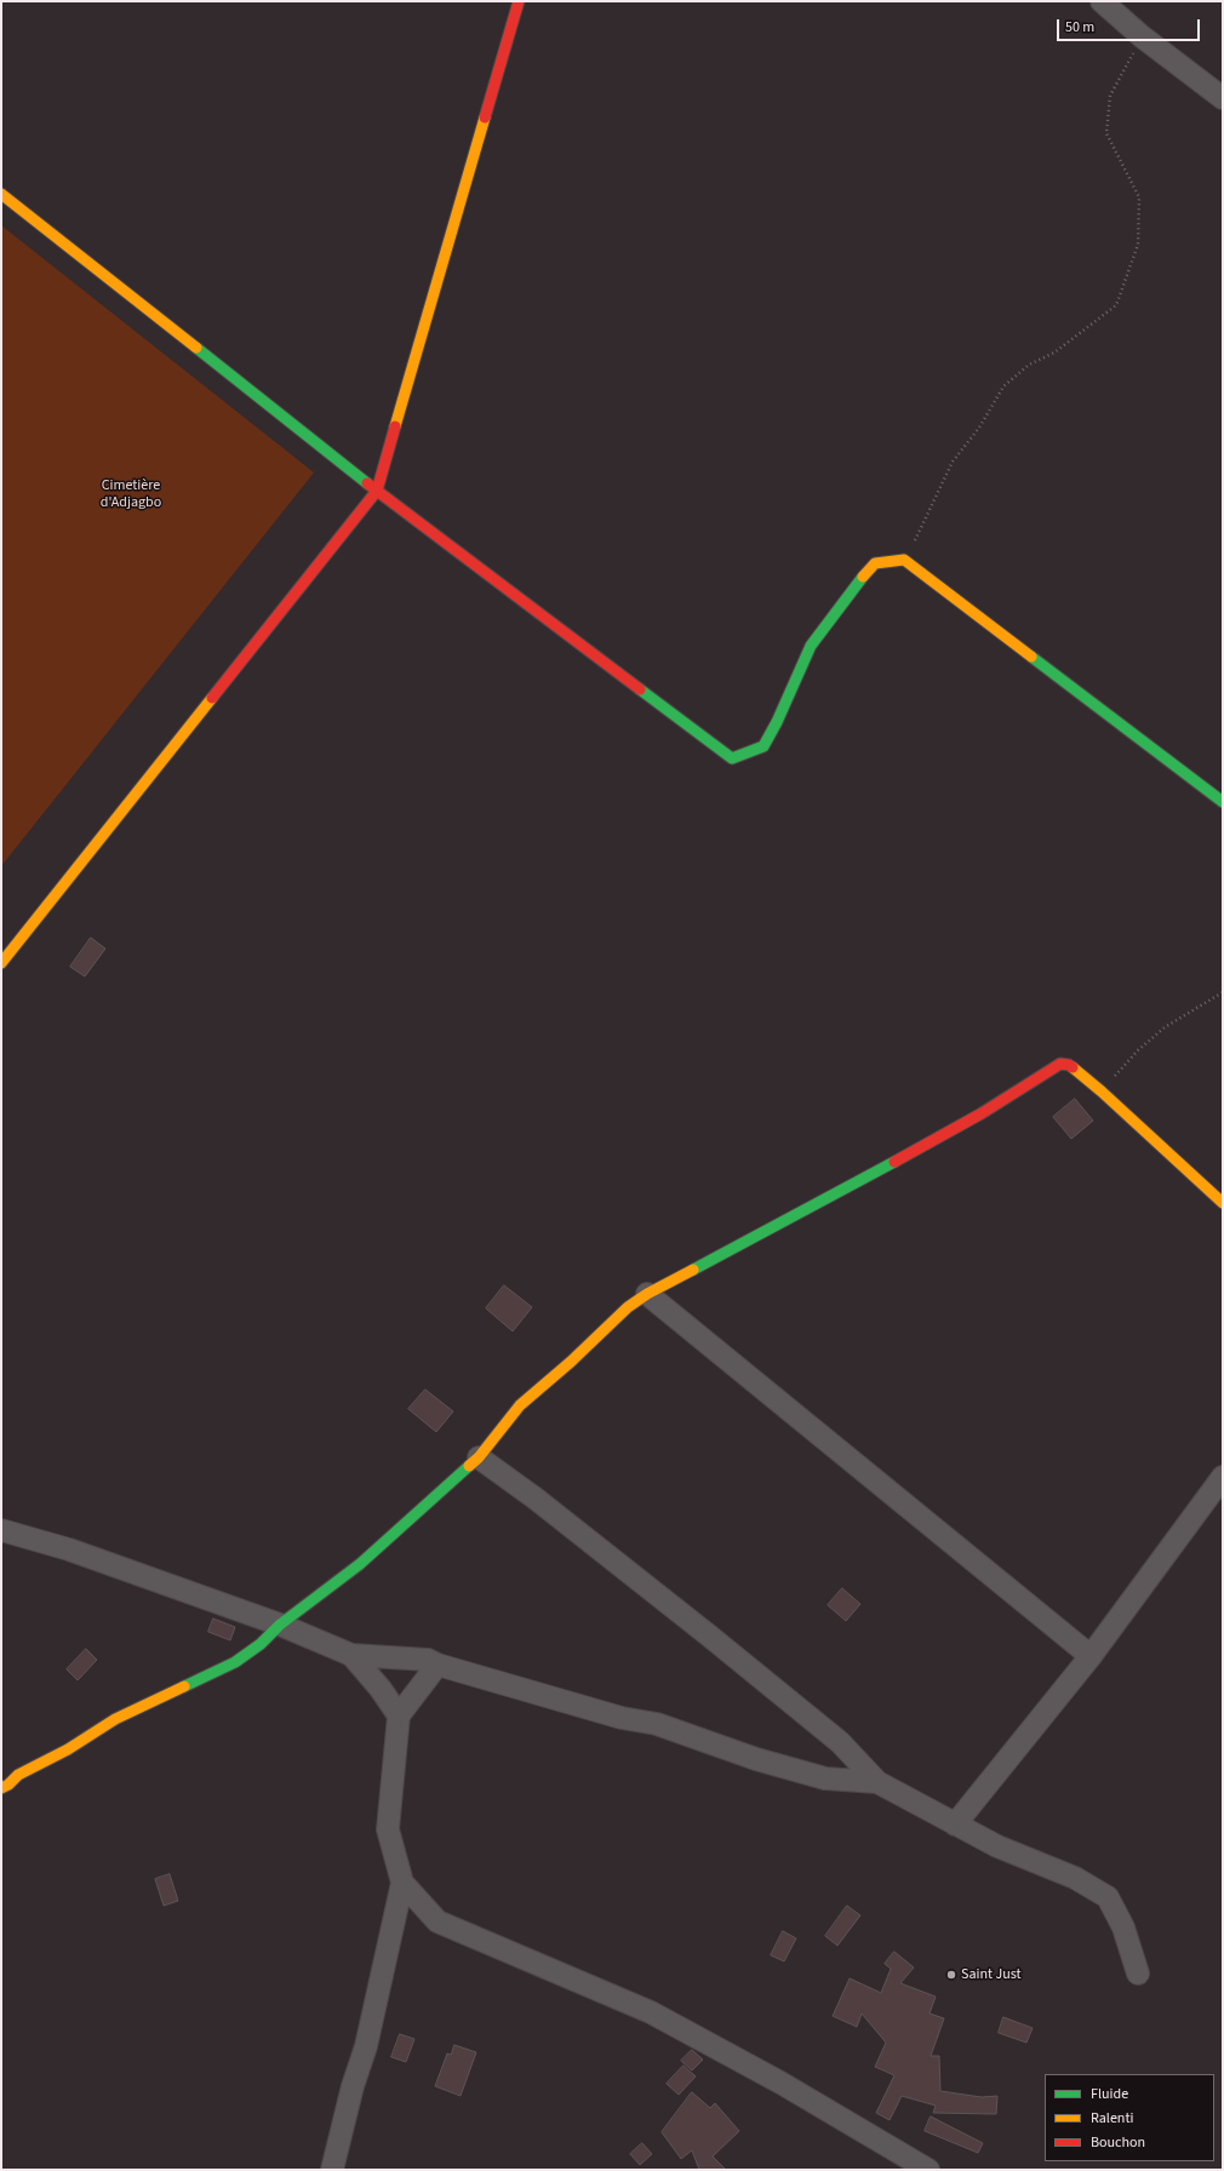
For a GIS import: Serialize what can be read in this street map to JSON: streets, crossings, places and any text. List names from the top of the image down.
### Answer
{
  "parks": ["Cimetière d'Adjagbo"],
  "places": ["Saint Just"],
  "legend": ["Fluide", "Ralenti", "Bouchon"],
  "scale_bar": "50 m"
}
